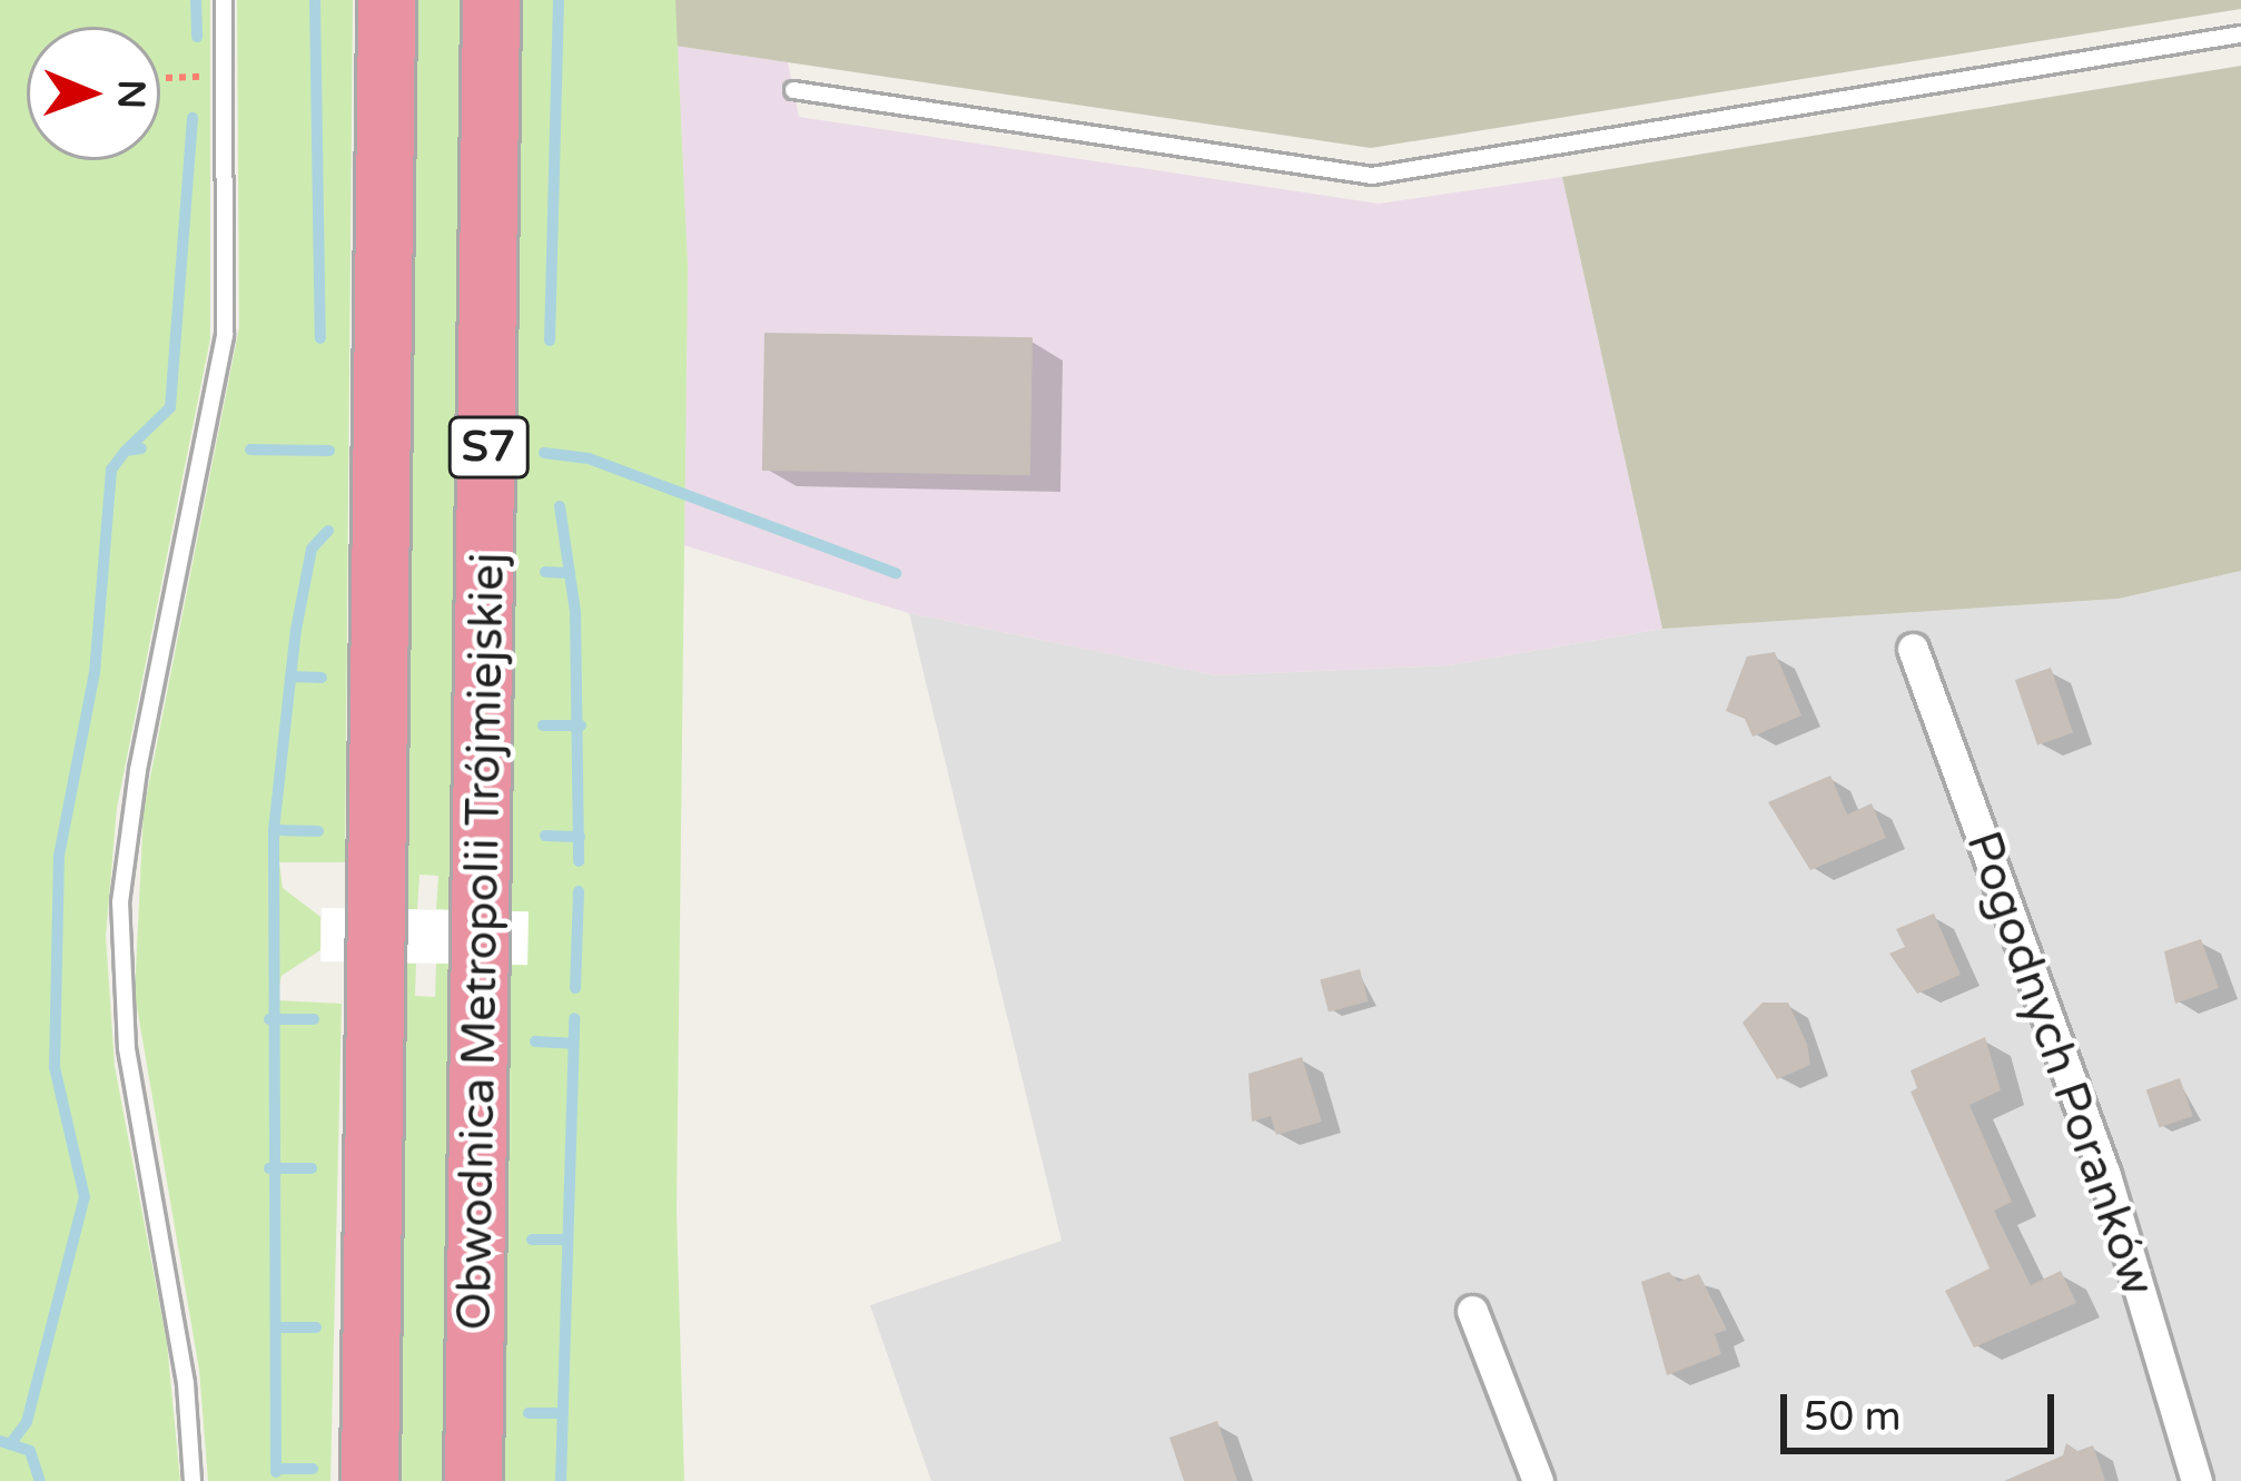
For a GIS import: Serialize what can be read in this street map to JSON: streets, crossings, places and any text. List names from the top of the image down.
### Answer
{
  "streets": {
    "highway": ["S7", "Obwodnica Metropolii Trójmiejskiej"],
    "street": ["Pogodnych Poranków"]
  },
  "scale_bar": "50 m",
  "north": "right"
}
